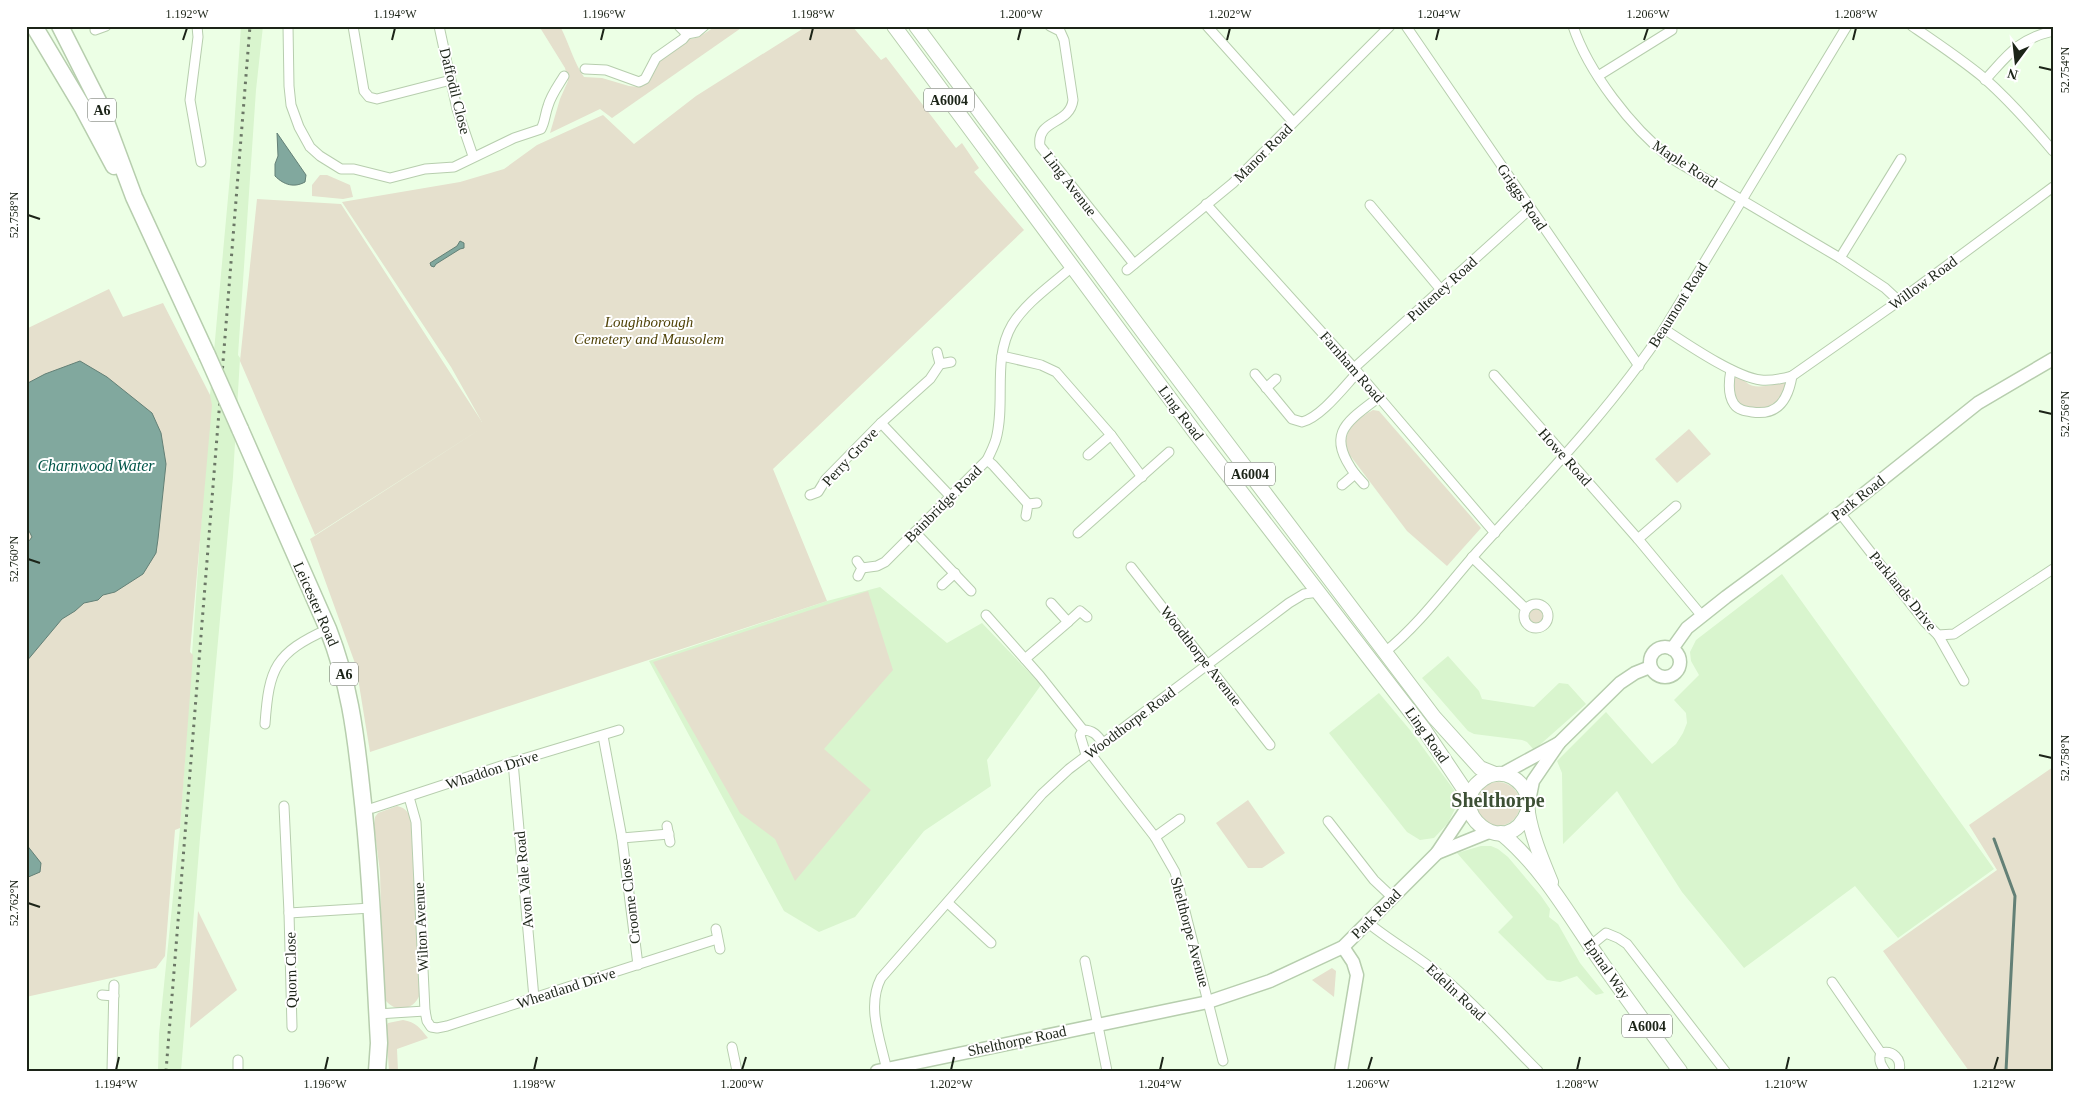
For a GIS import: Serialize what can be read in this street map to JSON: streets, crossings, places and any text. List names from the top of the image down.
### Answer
{
  "streets": {
    "highway": ["A6", "Leicester Road"],
    "main road": ["A6004", "Ling Road", "Epinal Way"],
    "street": [
      "Daffodil Close",
      "Manor Road",
      "Maple Road",
      "Ling Avenue",
      "Griggs Road",
      "Willow Road",
      "Pulteney Road",
      "Beaumont Road",
      "Farnham Road",
      "Perry Grove",
      "Howe Road",
      "Park Road",
      "Bainbridge Road",
      "Parklands Drive",
      "Woodthorpe Avenue",
      "Woodthorpe Road",
      "Whaddon Drive",
      "Avon Vale Road",
      "Croome Close",
      "Wilton Avenue",
      "Shelthorpe Avenue",
      "Quorn Close",
      "Wheatland Drive",
      "Edelin Road",
      "Shelthorpe Road"
    ]
  },
  "crossings": [
    ["A6004", "Ling Road"],
    ["A6004", "Park Road"],
    ["A6004", "Epinal Way"],
    ["A6", "Leicester Road"],
    ["Manor Road", "Ling Avenue"],
    ["Manor Road", "Farnham Road"],
    ["Maple Road", "Willow Road"],
    ["Maple Road", "Beaumont Road"],
    ["Griggs Road", "Pulteney Road"],
    ["Griggs Road", "Beaumont Road"],
    ["Willow Road", "Beaumont Road"],
    ["Pulteney Road", "Farnham Road"],
    ["Beaumont Road", "Farnham Road"],
    ["Beaumont Road", "Ling Road"],
    ["Beaumont Road", "Howe Road"],
    ["Ling Road", "Park Road"],
    ["Ling Road", "Bainbridge Road"],
    ["Ling Road", "Woodthorpe Road"],
    ["Ling Road", "Epinal Way"],
    ["Perry Grove", "Bainbridge Road"],
    ["Howe Road", "Park Road"],
    ["Park Road", "Parklands Drive"],
    ["Park Road", "Epinal Way"],
    ["Park Road", "Edelin Road"],
    ["Park Road", "Shelthorpe Road"],
    ["Leicester Road", "Whaddon Drive"],
    ["Leicester Road", "Quorn Close"],
    ["Woodthorpe Avenue", "Woodthorpe Road"],
    ["Woodthorpe Road", "Shelthorpe Avenue"],
    ["Woodthorpe Road", "Shelthorpe Road"],
    ["Whaddon Drive", "Avon Vale Road"],
    ["Whaddon Drive", "Croome Close"],
    ["Whaddon Drive", "Wilton Avenue"],
    ["Avon Vale Road", "Wheatland Drive"],
    ["Croome Close", "Wheatland Drive"],
    ["Wilton Avenue", "Wheatland Drive"],
    ["Shelthorpe Avenue", "Shelthorpe Road"]
  ],
  "districts": ["Shelthorpe"],
  "water": ["Charnwood Water"],
  "parks": ["Loughborough Cemetery and Mausolem"],
  "north": "bottom",
  "coordinates": [
    "1.192°W",
    "1.194°W",
    "1.196°W",
    "1.198°W",
    "1.200°W",
    "1.202°W",
    "1.204°W",
    "1.206°W",
    "1.208°W",
    "52.754°N",
    "52.758°N",
    "52.756°N",
    "52.760°N",
    "52.762°N",
    "1.210°W",
    "1.212°W"
  ]
}
